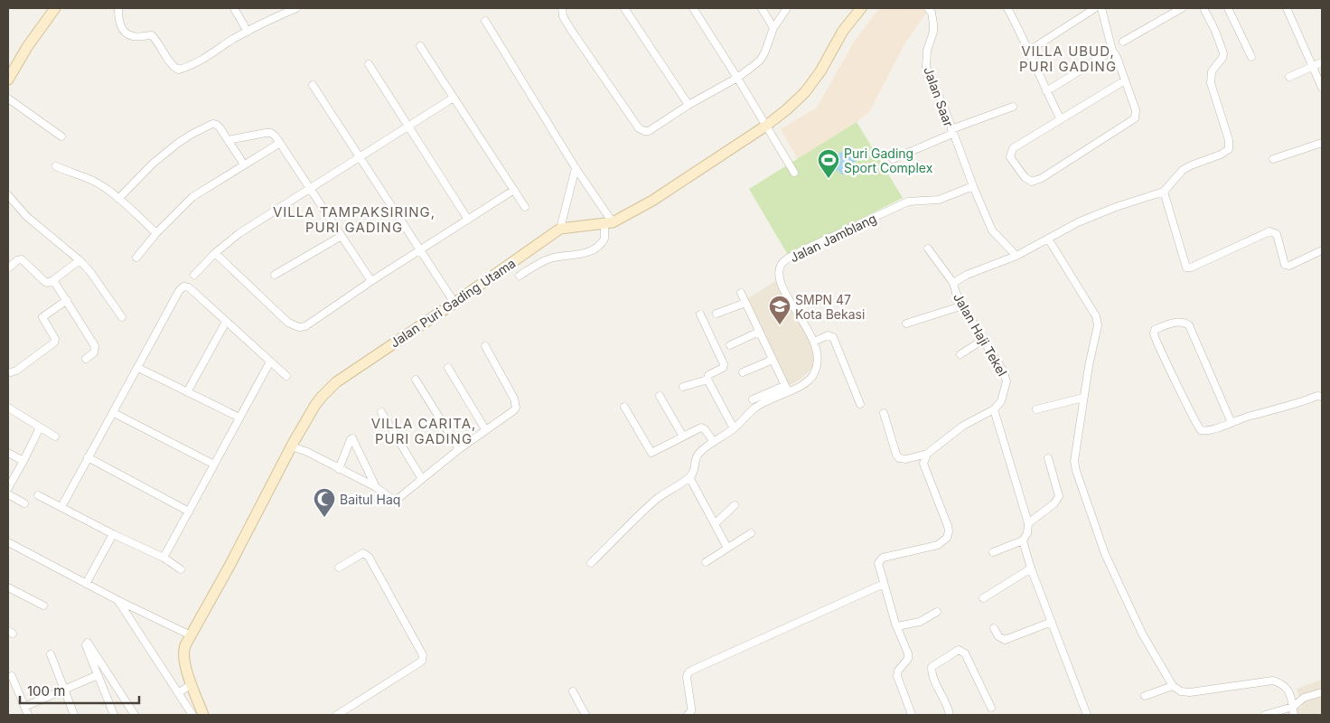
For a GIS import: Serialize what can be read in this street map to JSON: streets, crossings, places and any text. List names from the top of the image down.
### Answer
{
  "streets": {
    "street": [
      "Jalan Saar",
      "Jalan Jamblang",
      "Jalan Puri Gading Utama",
      "Jalan Haji Tekel"
    ]
  },
  "crossings": [
    ["Jalan Saar", "Jalan Jamblang"],
    ["Jalan Saar", "Jalan Haji Tekel"]
  ],
  "districts": ["VILLA UBUD, PURI GADING", "VILLA TAMPAKSIRING, PURI GADING", "VILLA CARITA, PURI GADING"],
  "places": {
    "sports": ["Puri Gading Sport Complex"],
    "school or university": ["SMPN 47 Kota Bekasi"],
    "mosque": ["Baitul Haq"]
  },
  "scale_bar": "100 m"
}
